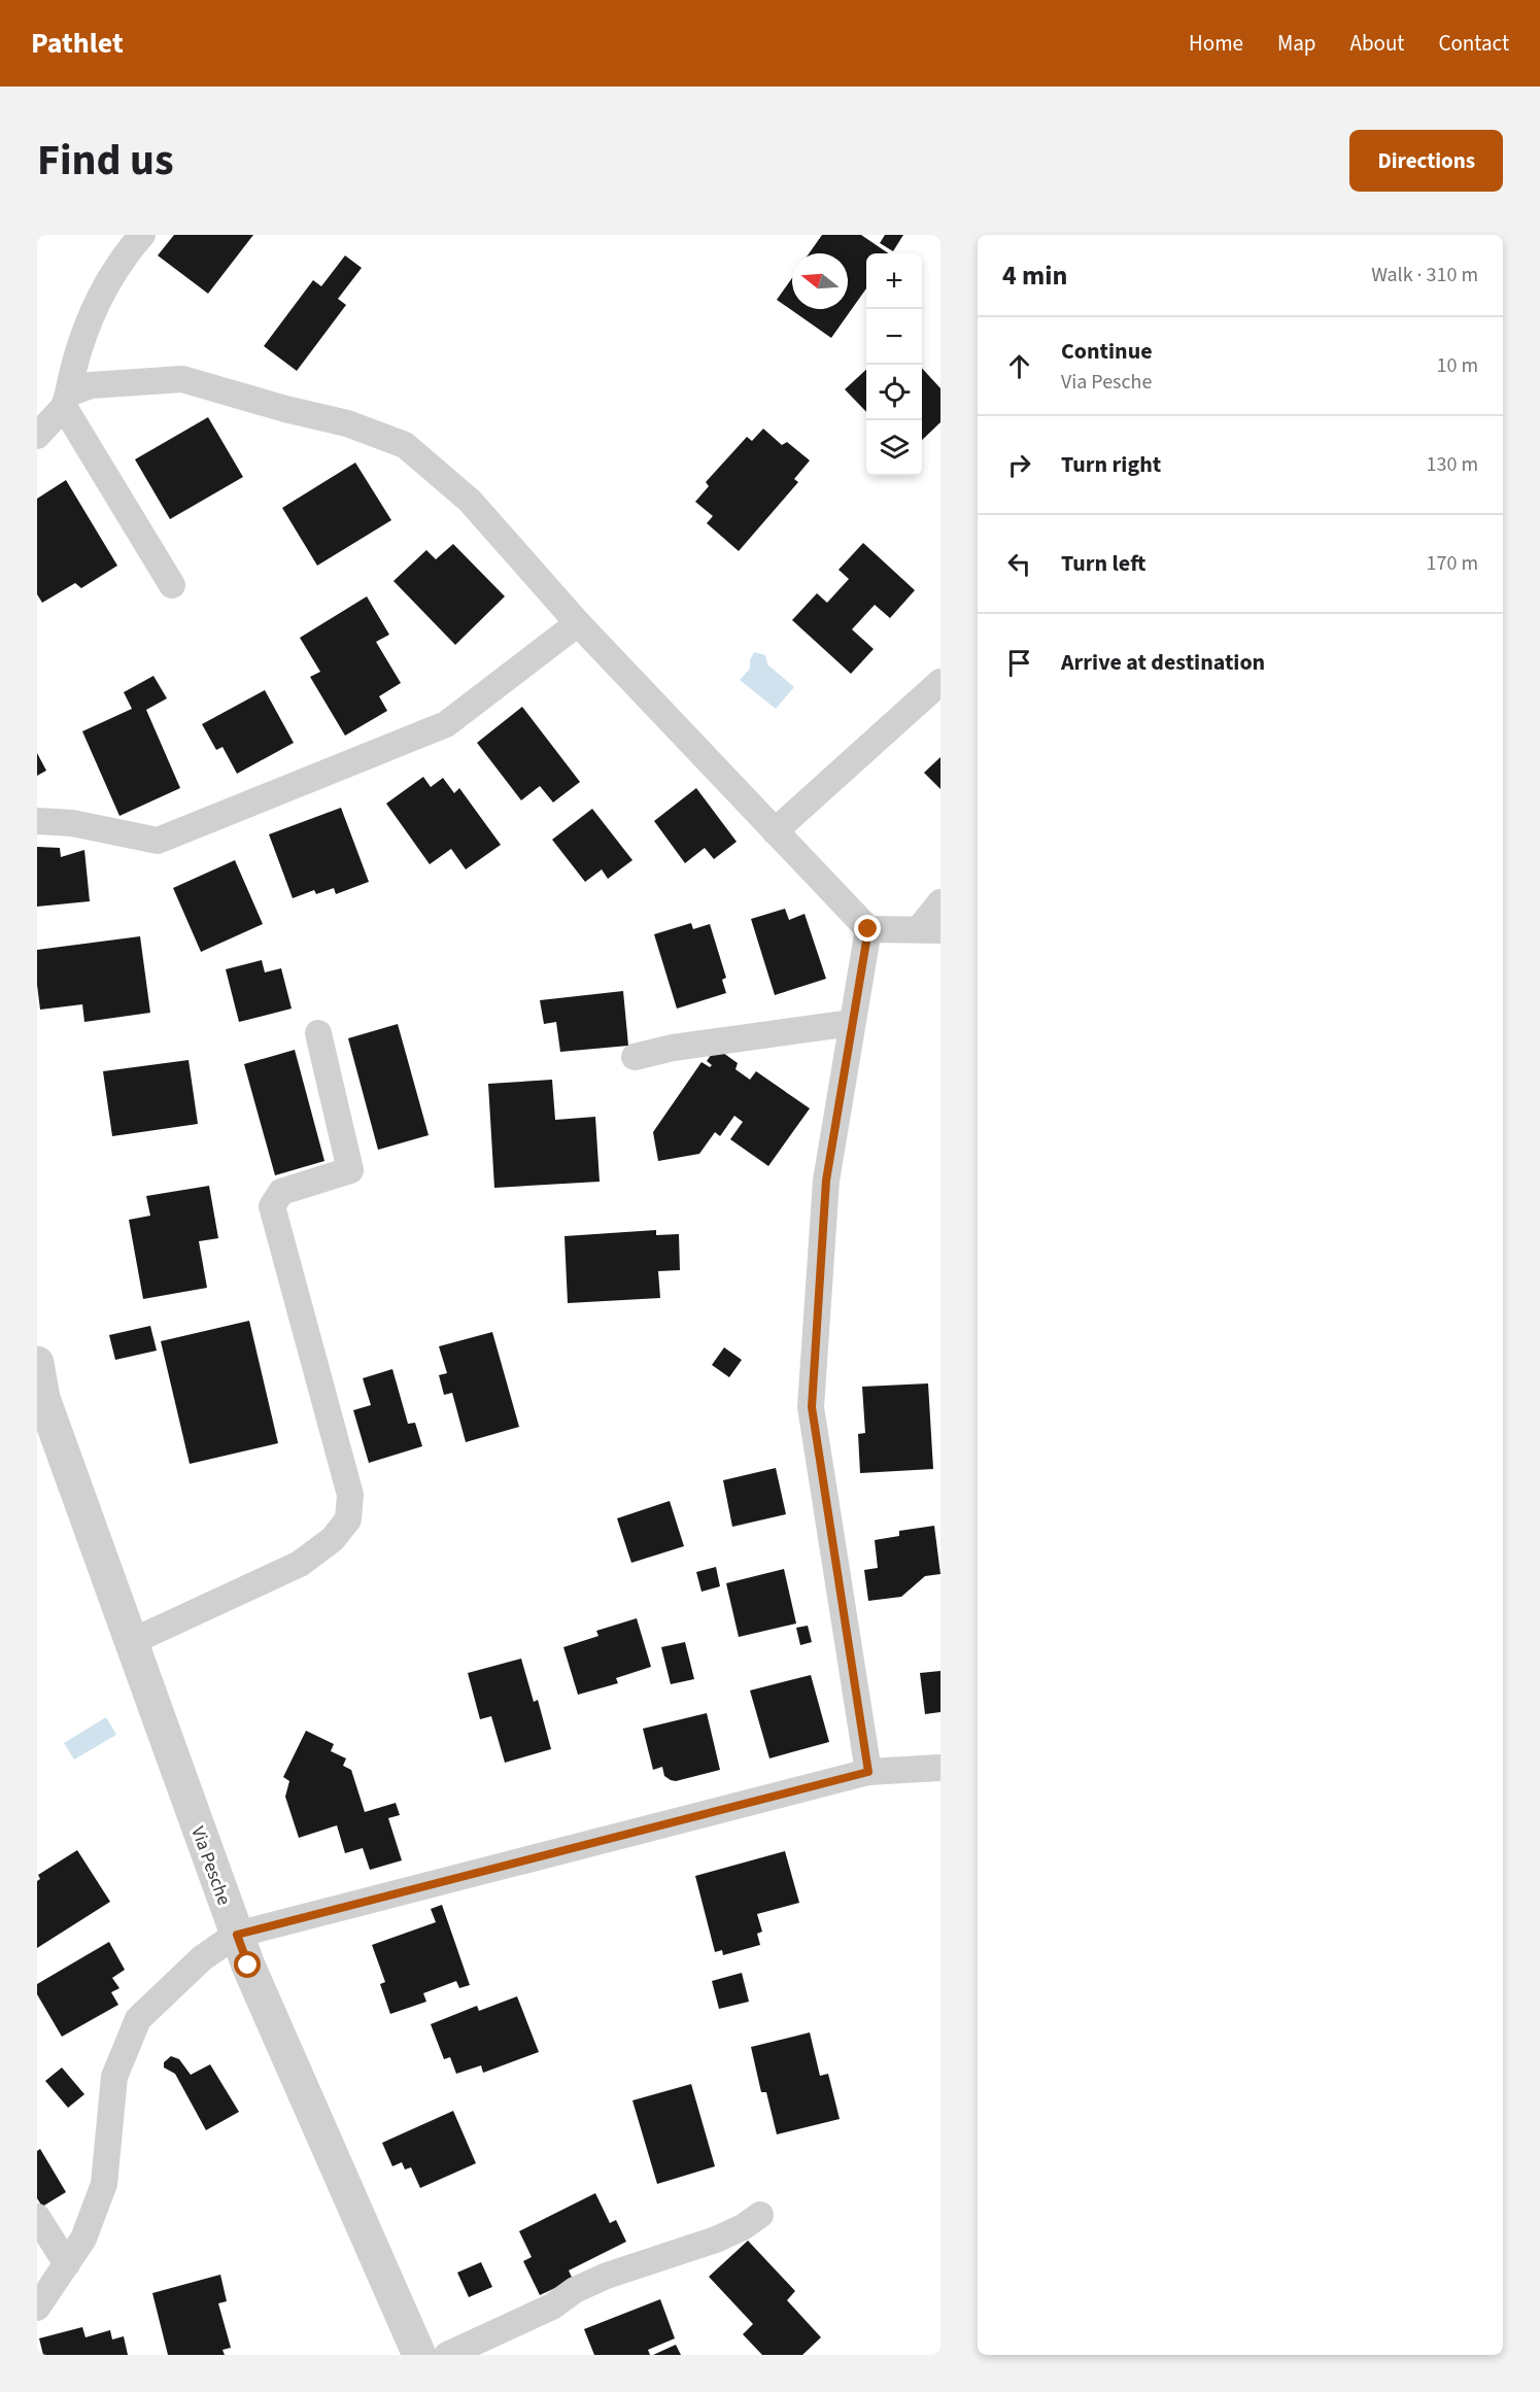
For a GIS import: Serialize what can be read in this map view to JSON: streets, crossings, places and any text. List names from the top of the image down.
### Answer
{
  "streets": {
    "street": ["Via Pesche"]
  },
  "north": "left",
  "page": {
    "header": "Pathlet",
    "nav": [
      "Home",
      "Map",
      "About",
      "Contact"
    ],
    "title": "Find us",
    "buttons": "Directions",
    "heading": ["4 min", "Walk · 310 m"],
    "map_buttons": ["+", "−"],
    "list": [
      ["Continue", "Via Pesche", "10 m"],
      ["Turn right", "130 m"],
      ["Turn left", "170 m"],
      "Arrive at destination"
    ]
  }
}
